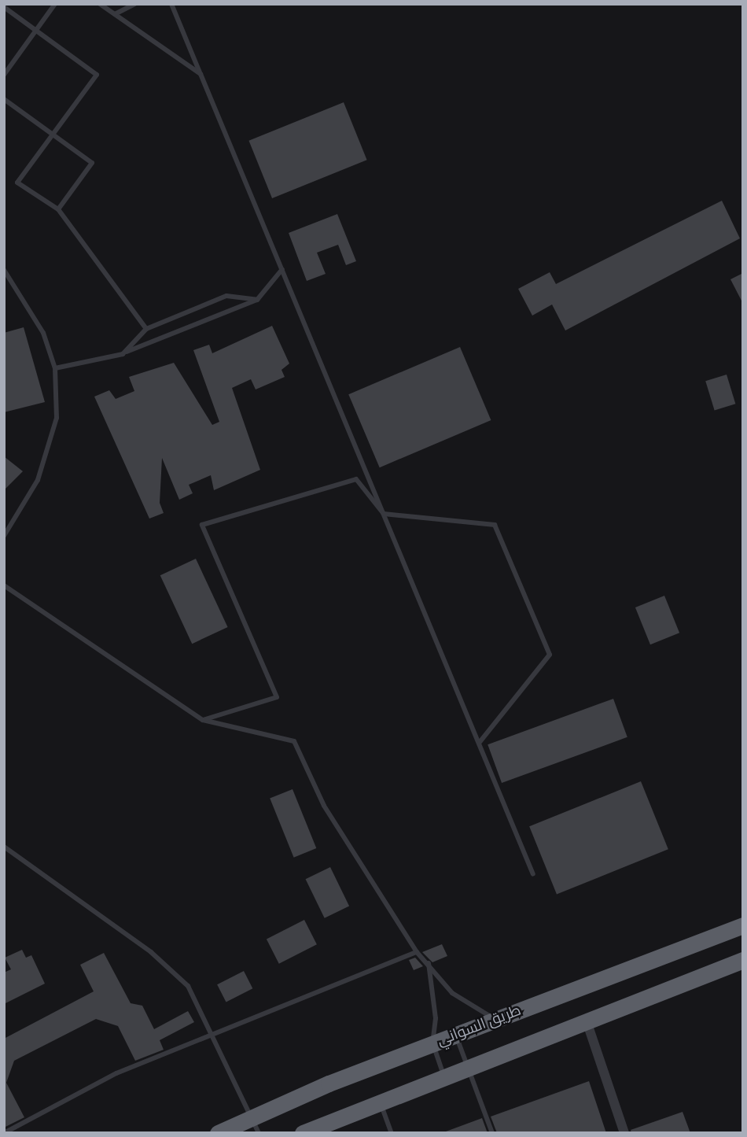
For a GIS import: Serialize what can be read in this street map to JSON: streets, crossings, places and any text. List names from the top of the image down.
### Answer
{
  "streets": {
    "highway": ["طريق السواني"]
  }
}
